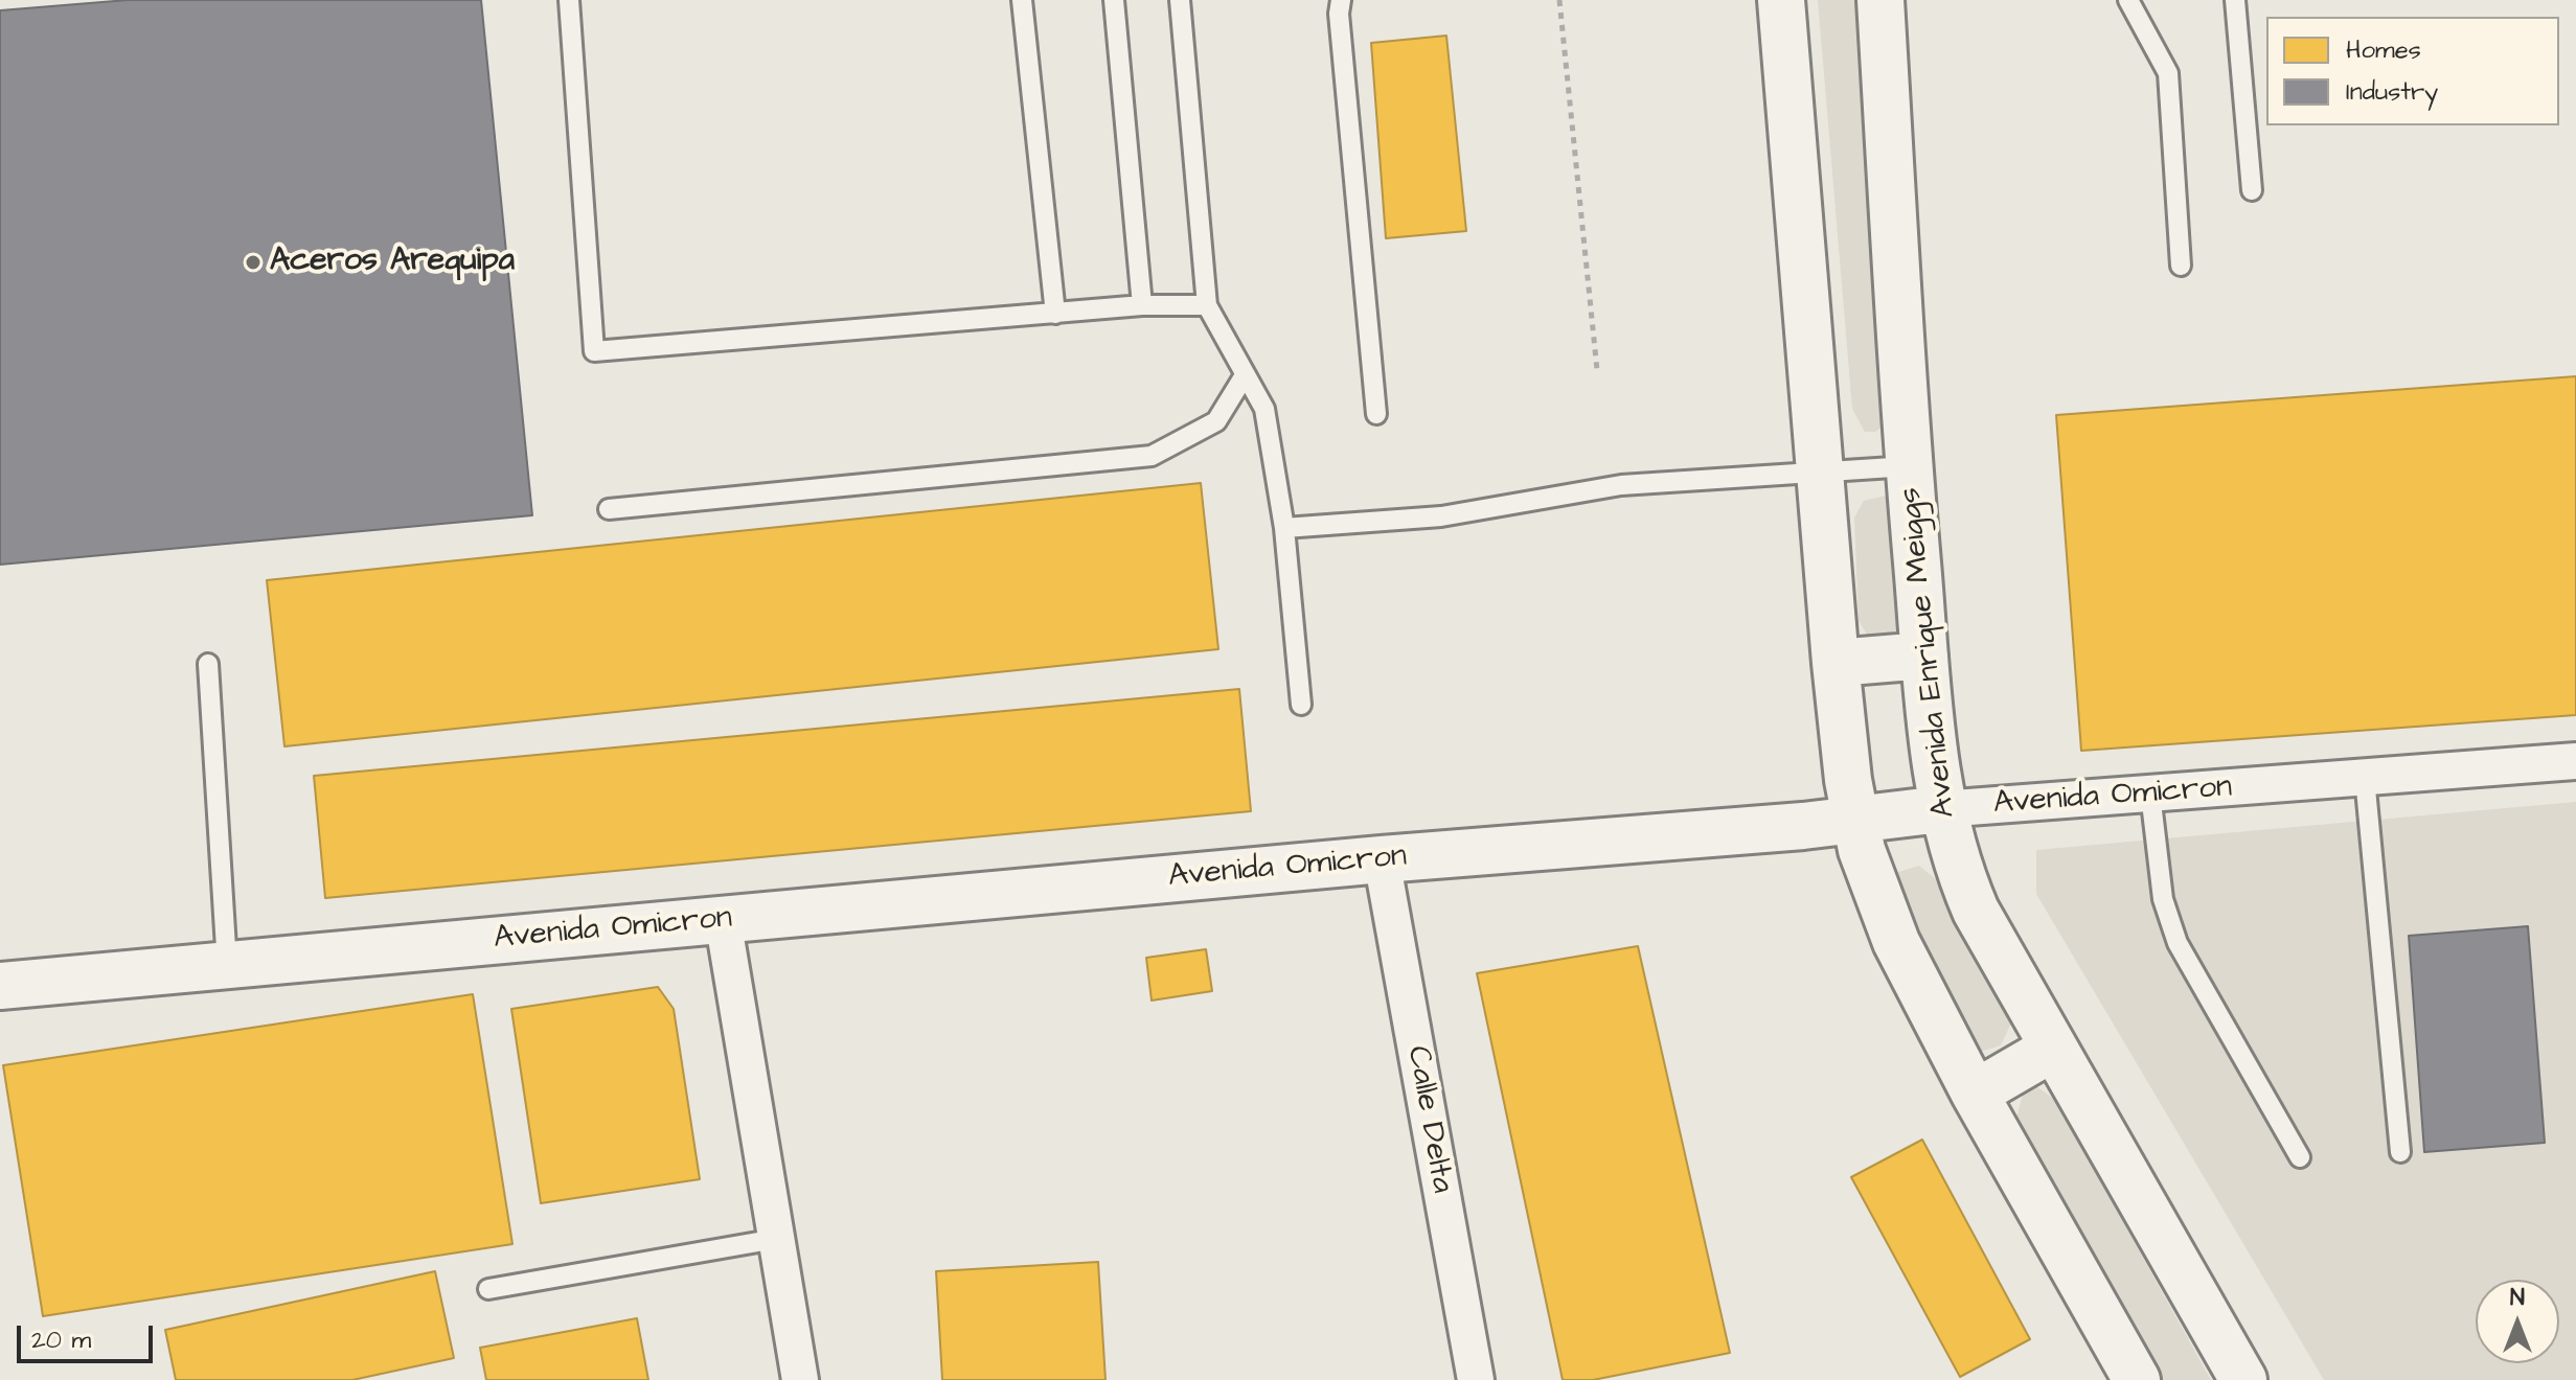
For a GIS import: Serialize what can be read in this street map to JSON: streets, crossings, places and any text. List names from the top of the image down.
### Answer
{
  "streets": {
    "main road": ["Avenida Enrique Meiggs", "Avenida Omicron"],
    "street": ["Calle Delta"]
  },
  "crossings": [
    ["Avenida Enrique Meiggs", "Avenida Omicron"],
    ["Avenida Omicron", "Calle Delta"]
  ],
  "places": ["Aceros Arequipa"],
  "legend": ["Homes", "Industry"],
  "scale_bar": "20 m",
  "north": "top"
}
